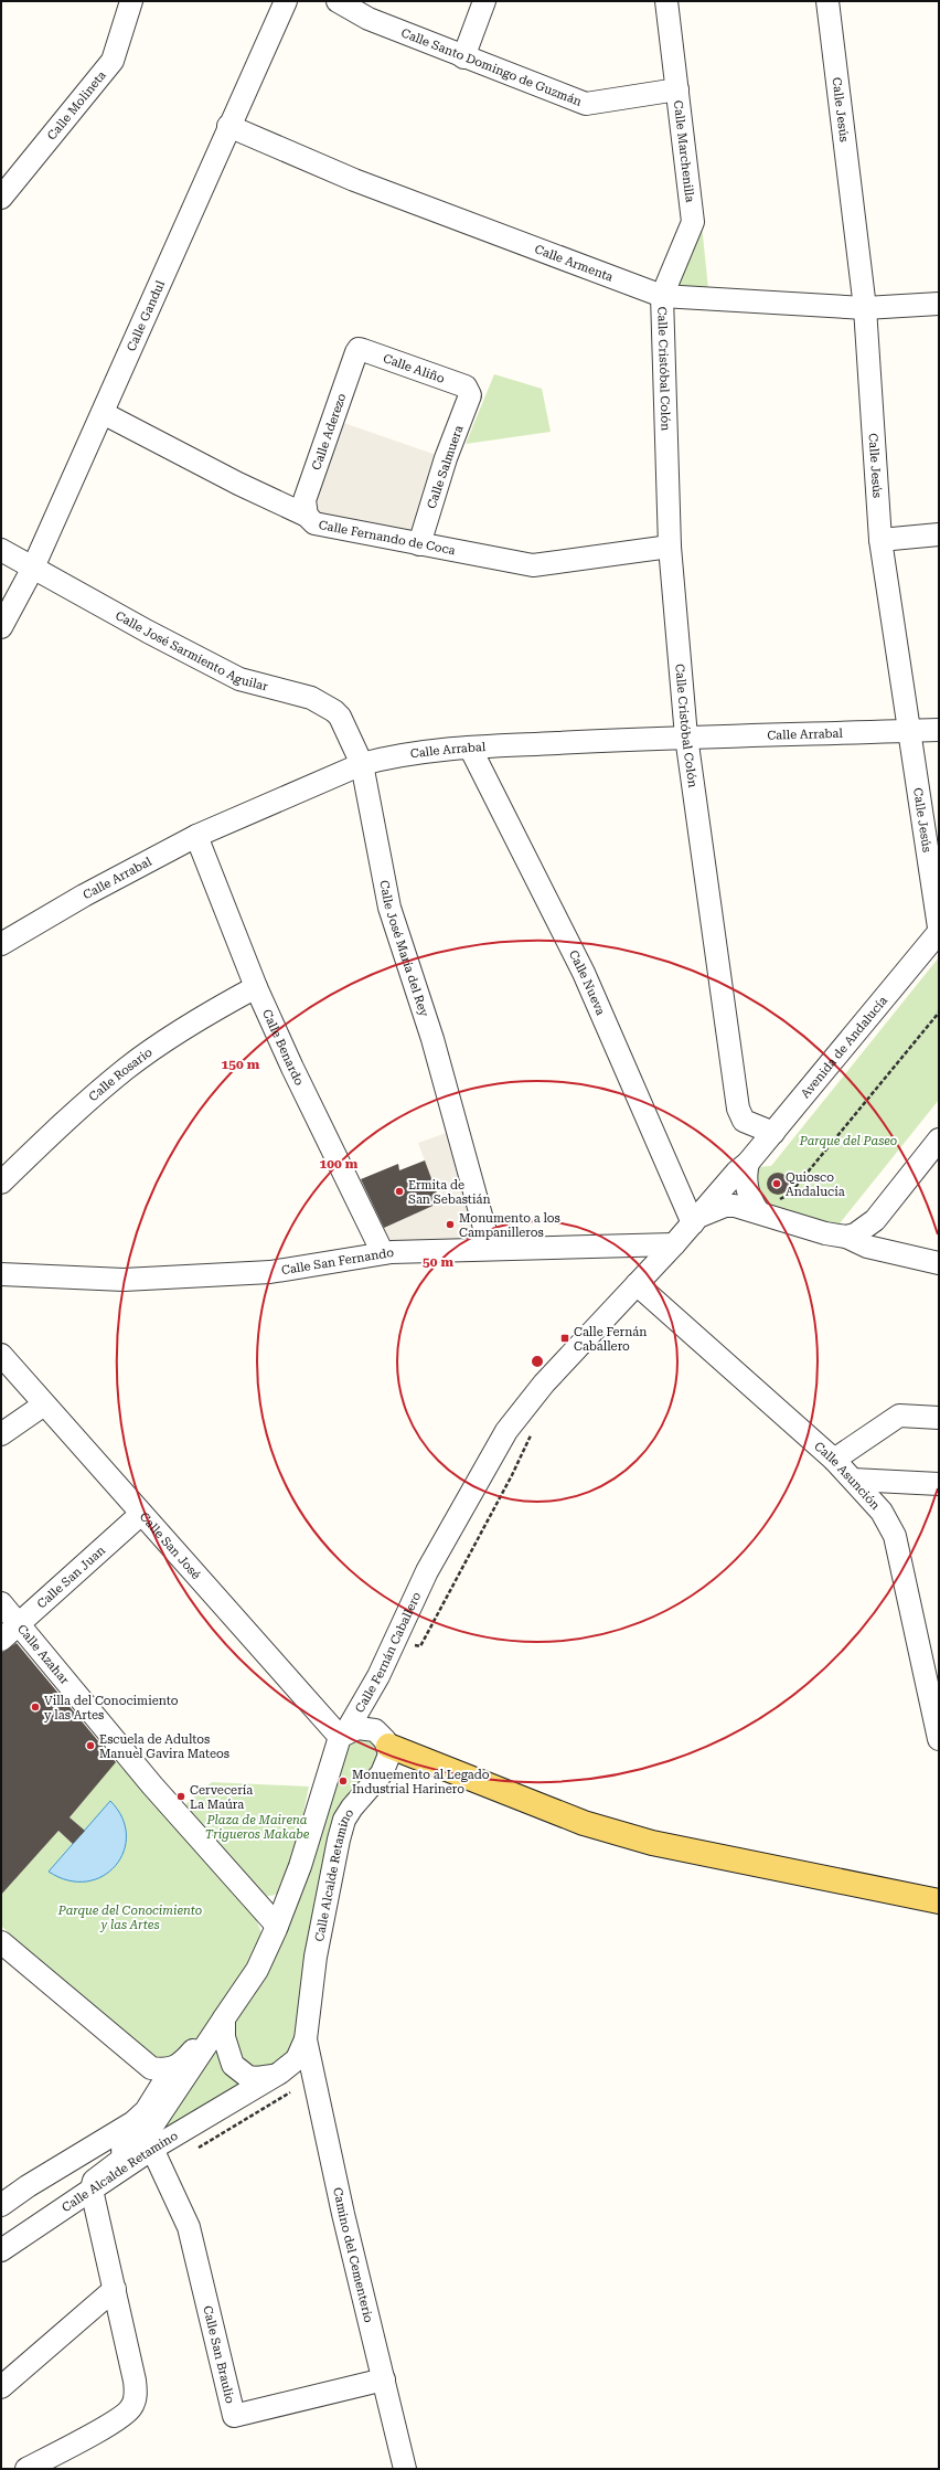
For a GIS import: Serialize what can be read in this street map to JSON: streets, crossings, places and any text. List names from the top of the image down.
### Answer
{
  "streets": {
    "street": [
      "Calle Santo Domingo de Guzmán",
      "Calle Molineta",
      "Calle Jesús",
      "Calle Marchenilla",
      "Calle Armenta",
      "Calle Gandul",
      "Calle Aliño",
      "Calle Cristóbal Colón",
      "Calle Aderezo",
      "Calle Salmuera",
      "Calle Fernando de Coca",
      "Calle José Sarmiento Aguilar",
      "Calle Arrabal",
      "Calle José María del Rey",
      "Calle Nueva",
      "Avenida de Andalucía",
      "Calle Benardo",
      "Calle Rosario",
      "Calle San Fernando",
      "Calle Asunción",
      "Calle San José",
      "Calle San Juan",
      "Calle Fernán Caballero",
      "Calle Azahar",
      "Calle Alcalde Retamino",
      "Camino del Cementerio",
      "Calle San Braulio"
    ]
  },
  "crossings": [
    ["Calle Santo Domingo de Guzmán", "Calle Marchenilla"],
    ["Calle Jesús", "Calle Armenta"],
    ["Calle Jesús", "Calle Arrabal"],
    ["Calle Marchenilla", "Calle Armenta"],
    ["Calle Marchenilla", "Calle Cristóbal Colón"],
    ["Calle Armenta", "Calle Gandul"],
    ["Calle Armenta", "Calle Cristóbal Colón"],
    ["Calle Gandul", "Calle Fernando de Coca"],
    ["Calle Gandul", "Calle José Sarmiento Aguilar"],
    ["Calle Aliño", "Calle Aderezo"],
    ["Calle Aliño", "Calle Salmuera"],
    ["Calle Cristóbal Colón", "Calle Fernando de Coca"],
    ["Calle Cristóbal Colón", "Calle Arrabal"],
    ["Calle Cristóbal Colón", "Avenida de Andalucía"],
    ["Calle Aderezo", "Calle Fernando de Coca"],
    ["Calle Salmuera", "Calle Fernando de Coca"],
    ["Calle José Sarmiento Aguilar", "Calle Arrabal"],
    ["Calle José Sarmiento Aguilar", "Calle José María del Rey"],
    ["Calle Arrabal", "Calle José María del Rey"],
    ["Calle Arrabal", "Calle Nueva"],
    ["Calle Arrabal", "Calle Benardo"],
    ["Calle José María del Rey", "Calle San Fernando"],
    ["Calle Nueva", "Avenida de Andalucía"],
    ["Calle Nueva", "Calle Fernán Caballero"],
    ["Avenida de Andalucía", "Calle Fernán Caballero"],
    ["Calle Benardo", "Calle Rosario"],
    ["Calle Benardo", "Calle San Fernando"],
    ["Calle San Fernando", "Calle Fernán Caballero"],
    ["Calle Asunción", "Calle Fernán Caballero"],
    ["Calle San José", "Calle San Juan"],
    ["Calle San José", "Calle Fernán Caballero"],
    ["Calle San José", "Calle Alcalde Retamino"],
    ["Calle San Juan", "Calle Azahar"],
    ["Calle Fernán Caballero", "Calle Alcalde Retamino"],
    ["Calle Azahar", "Calle Alcalde Retamino"],
    ["Calle Alcalde Retamino", "Camino del Cementerio"],
    ["Calle Alcalde Retamino", "Calle San Braulio"],
    ["Camino del Cementerio", "Calle San Braulio"]
  ],
  "parks": ["Parque del Paseo", "Plaza de Mairena Trigueros Makabe", "Parque del Conocimiento y las Artes"],
  "places": {
    "other": [
      "Quiosco Andalucía",
      "Ermita de San Sebastián",
      "Monumento a los Campanilleros",
      "Villa del Conocimiento y las Artes",
      "Escuela de Adultos Manuel Gavira Mateos",
      "Monuemento al Legado Industrial Harinero",
      "Cervecería La Maúra"
    ],
    "transit": ["Calle Fernán Caballero"]
  },
  "rings": ["150 m", "100 m", "50 m"]
}
